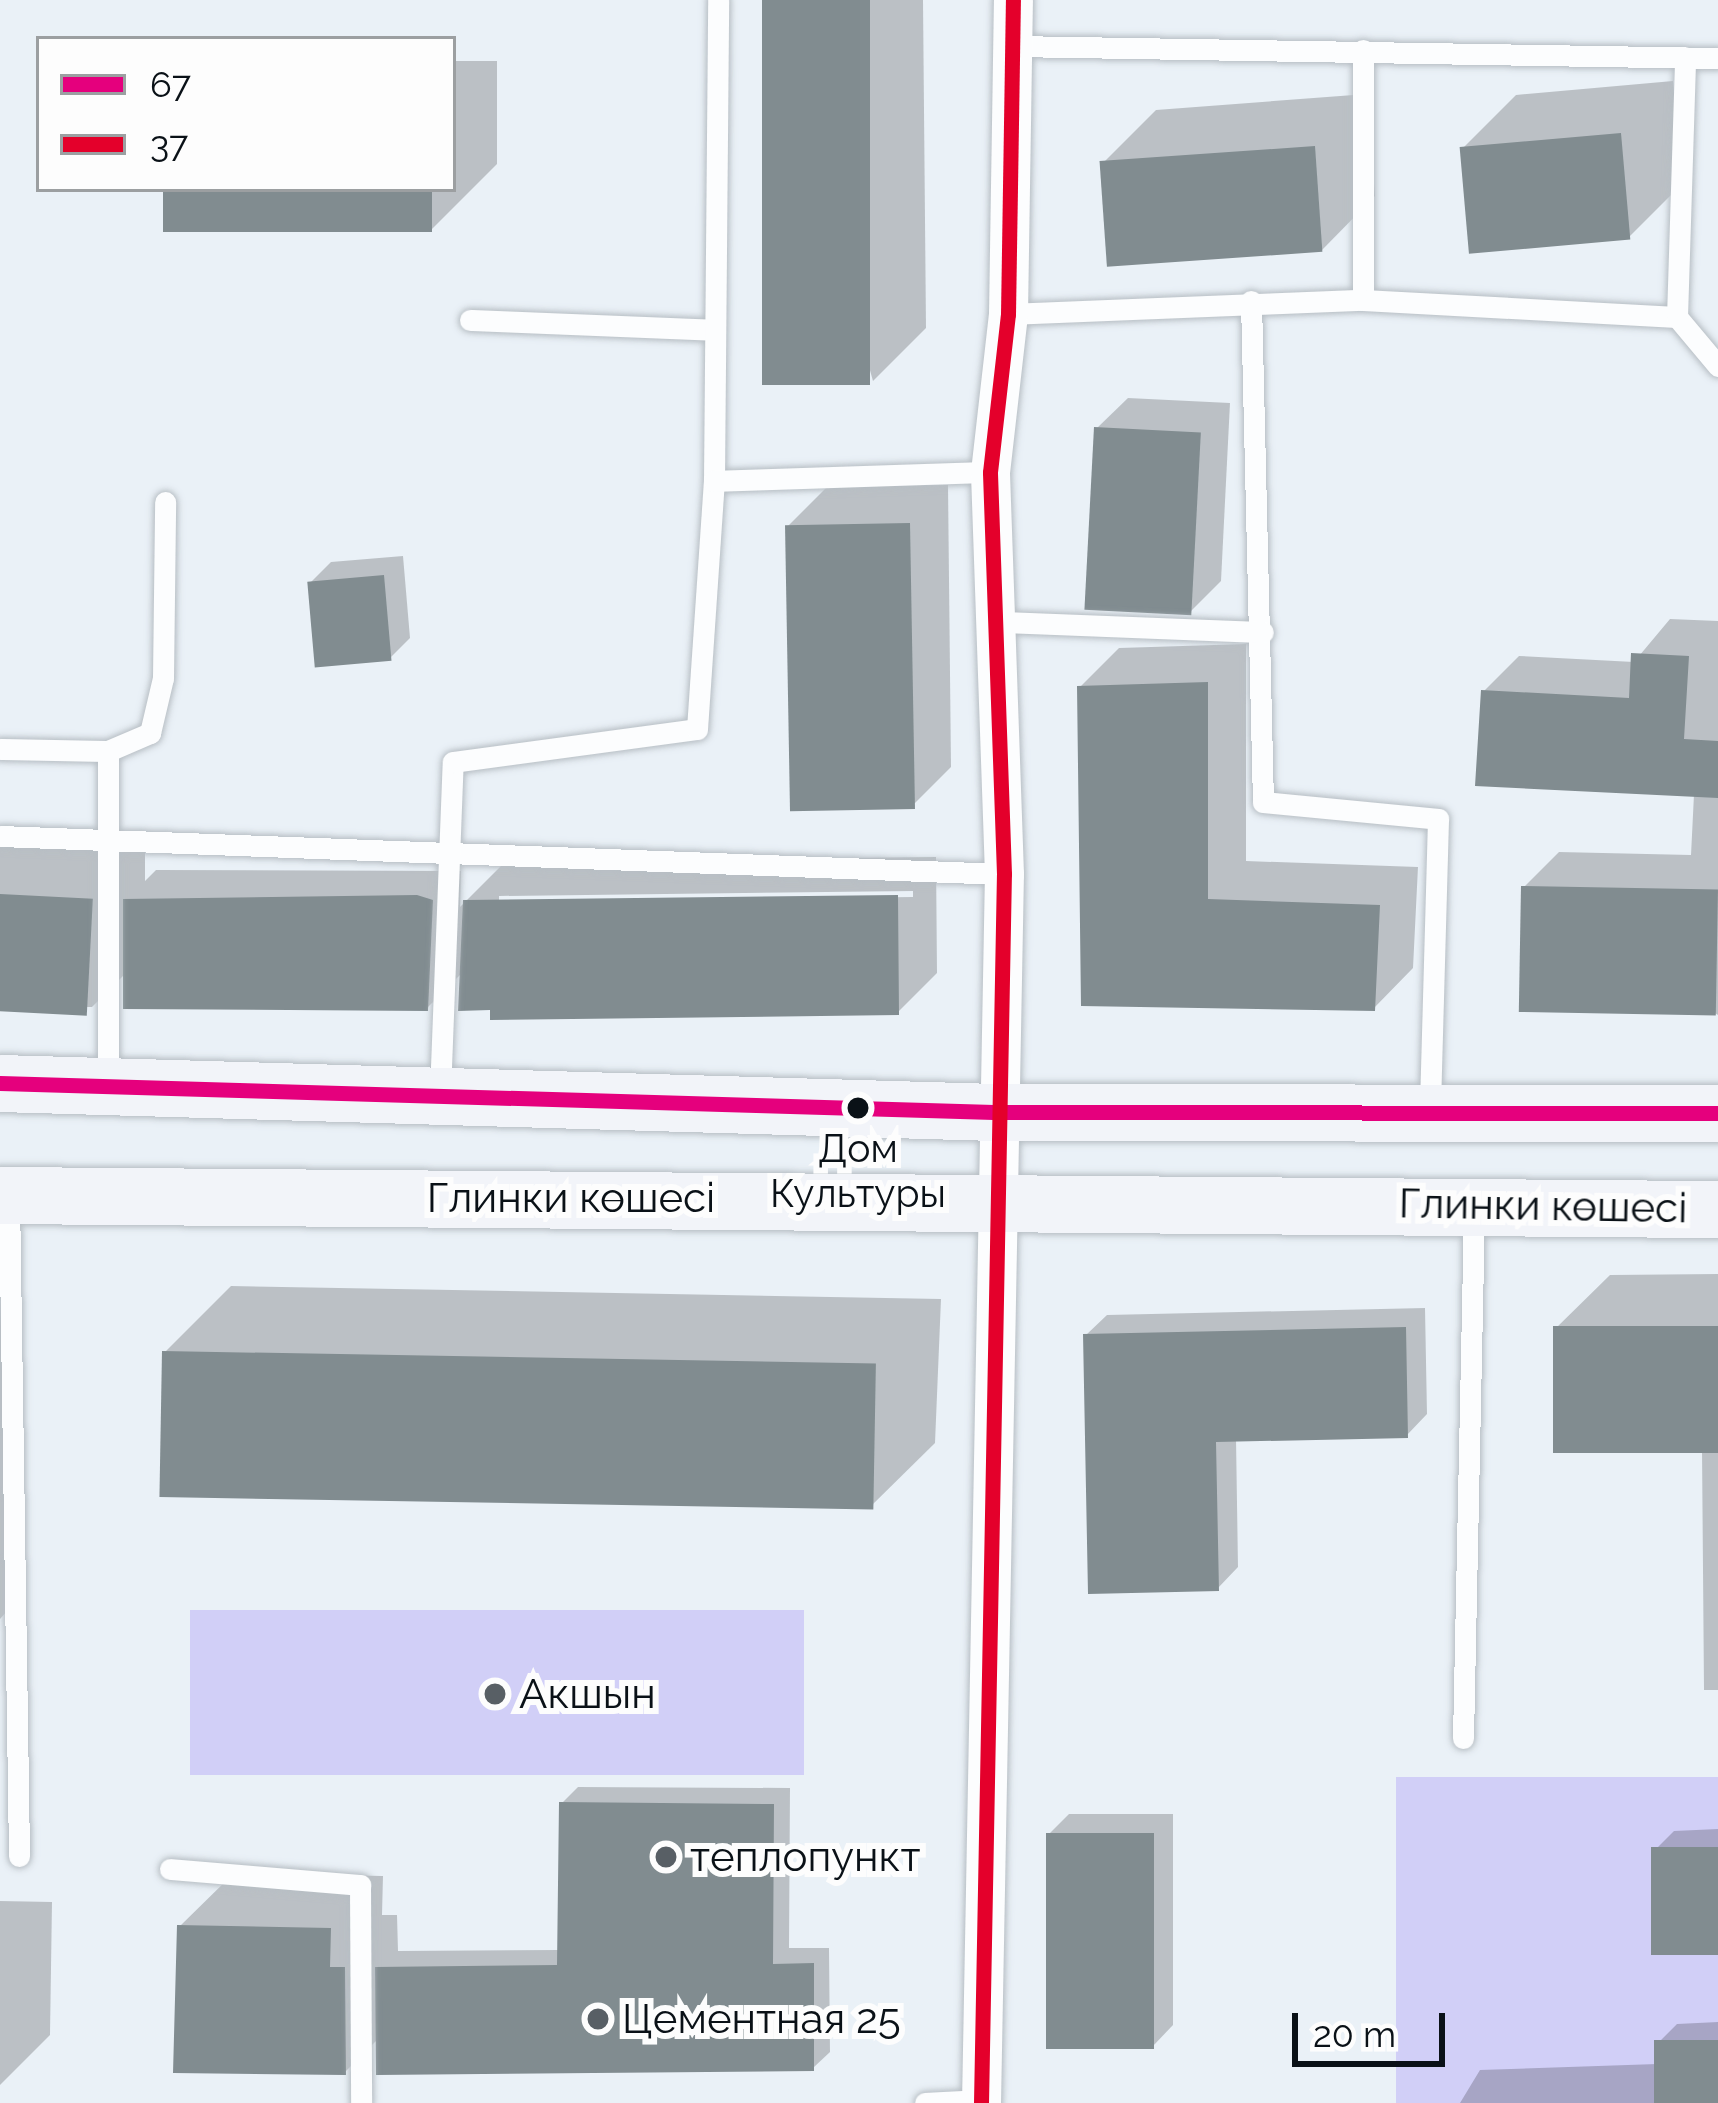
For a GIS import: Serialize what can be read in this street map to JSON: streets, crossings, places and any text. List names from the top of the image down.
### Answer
{
  "streets": {
    "main road": ["Глинки көшесі"]
  },
  "places": [
    "Дом Культуры",
    "Акшын",
    "теплопункт",
    "Цементная 25"
  ],
  "lines": ["transit line 37", "transit line 67"],
  "legend": ["67", "37"],
  "scale_bar": "20 m"
}
